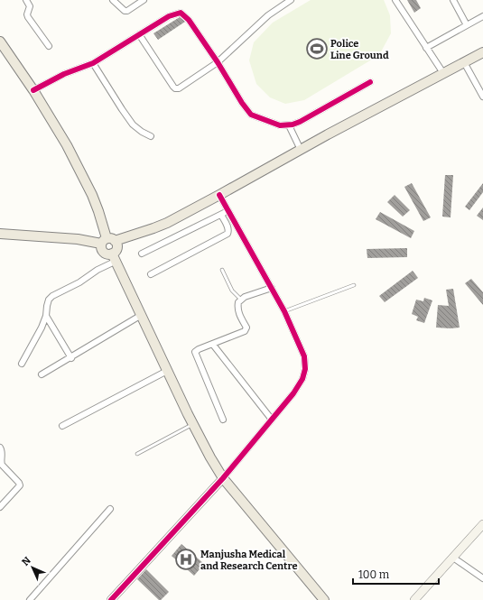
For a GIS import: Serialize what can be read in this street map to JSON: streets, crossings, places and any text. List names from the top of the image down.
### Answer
{
  "places": {
    "sports": ["Police Line Ground"],
    "hospital": ["Manjusha Medical and Research Centre"]
  },
  "scale_bar": "100 m",
  "north": "top left"
}
